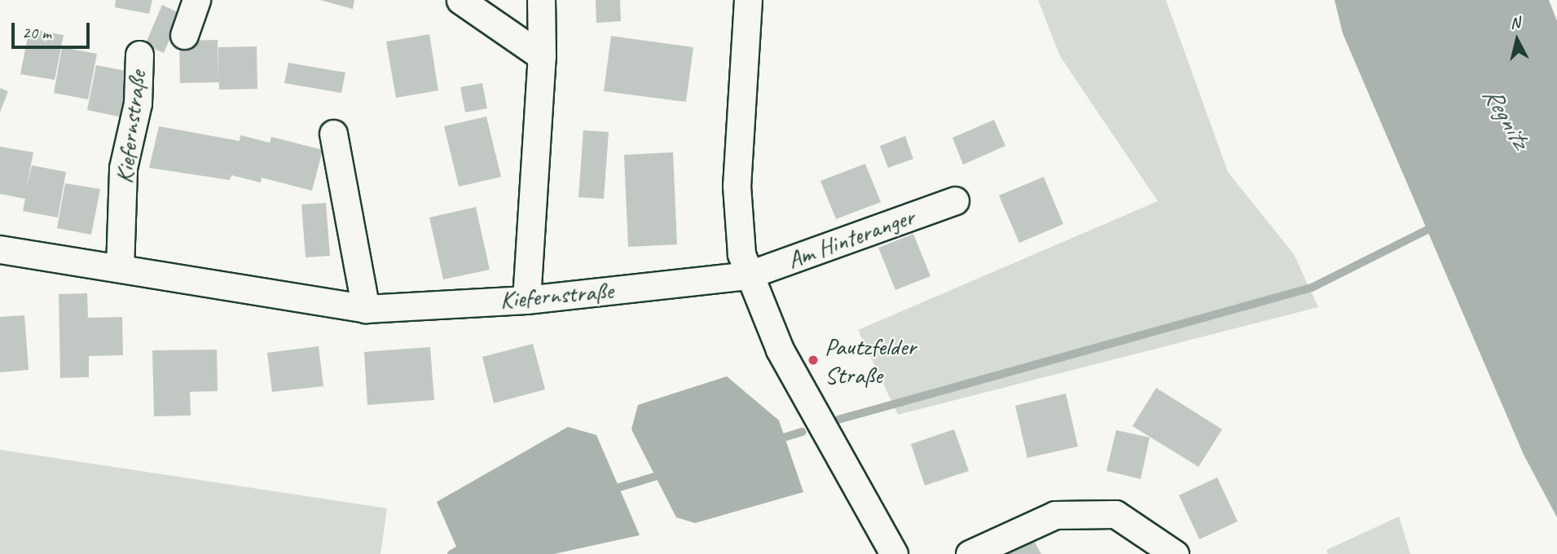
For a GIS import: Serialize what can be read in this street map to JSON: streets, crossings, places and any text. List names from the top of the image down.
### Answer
{
  "streets": {
    "street": ["Kiefernstraße", "Am Hinteranger"]
  },
  "crossings": [
    ["Kiefernstraße", "Am Hinteranger"]
  ],
  "water": ["Regnitz"],
  "places": ["Pautzfelder Straße"],
  "scale_bar": "20 m",
  "north": "top"
}
